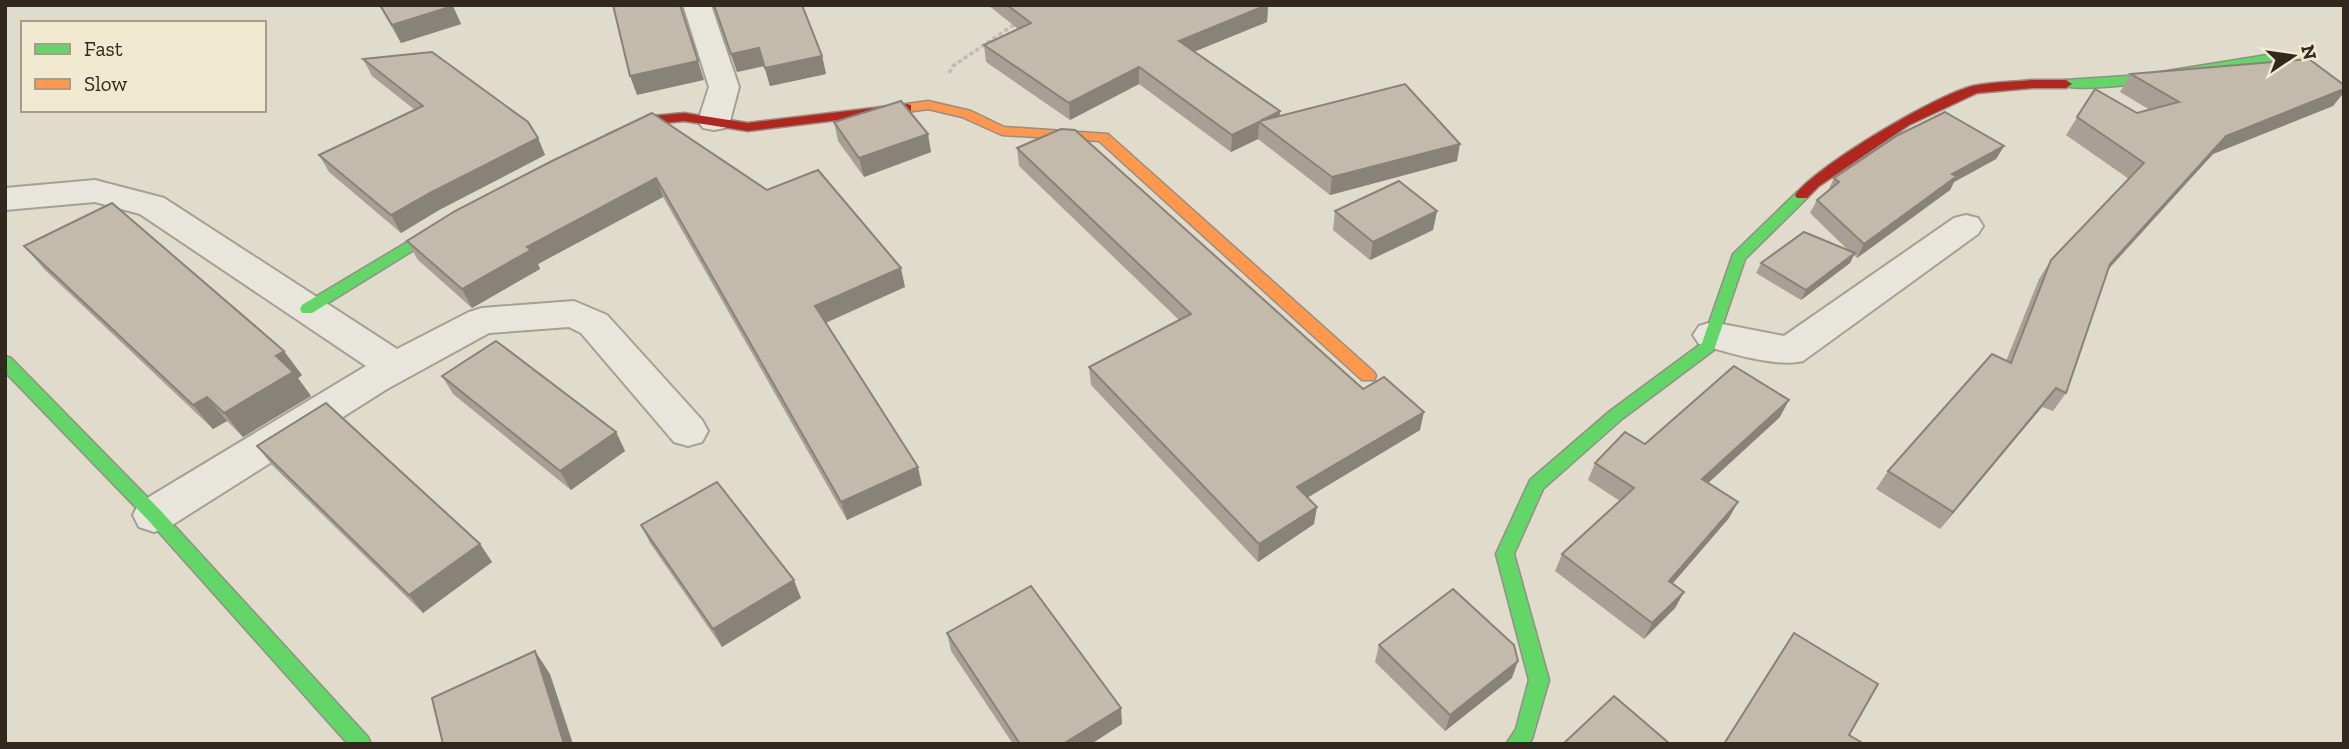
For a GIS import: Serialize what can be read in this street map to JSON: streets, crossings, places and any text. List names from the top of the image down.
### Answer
{
  "legend": ["Fast", "Slow"],
  "north": "right"
}
